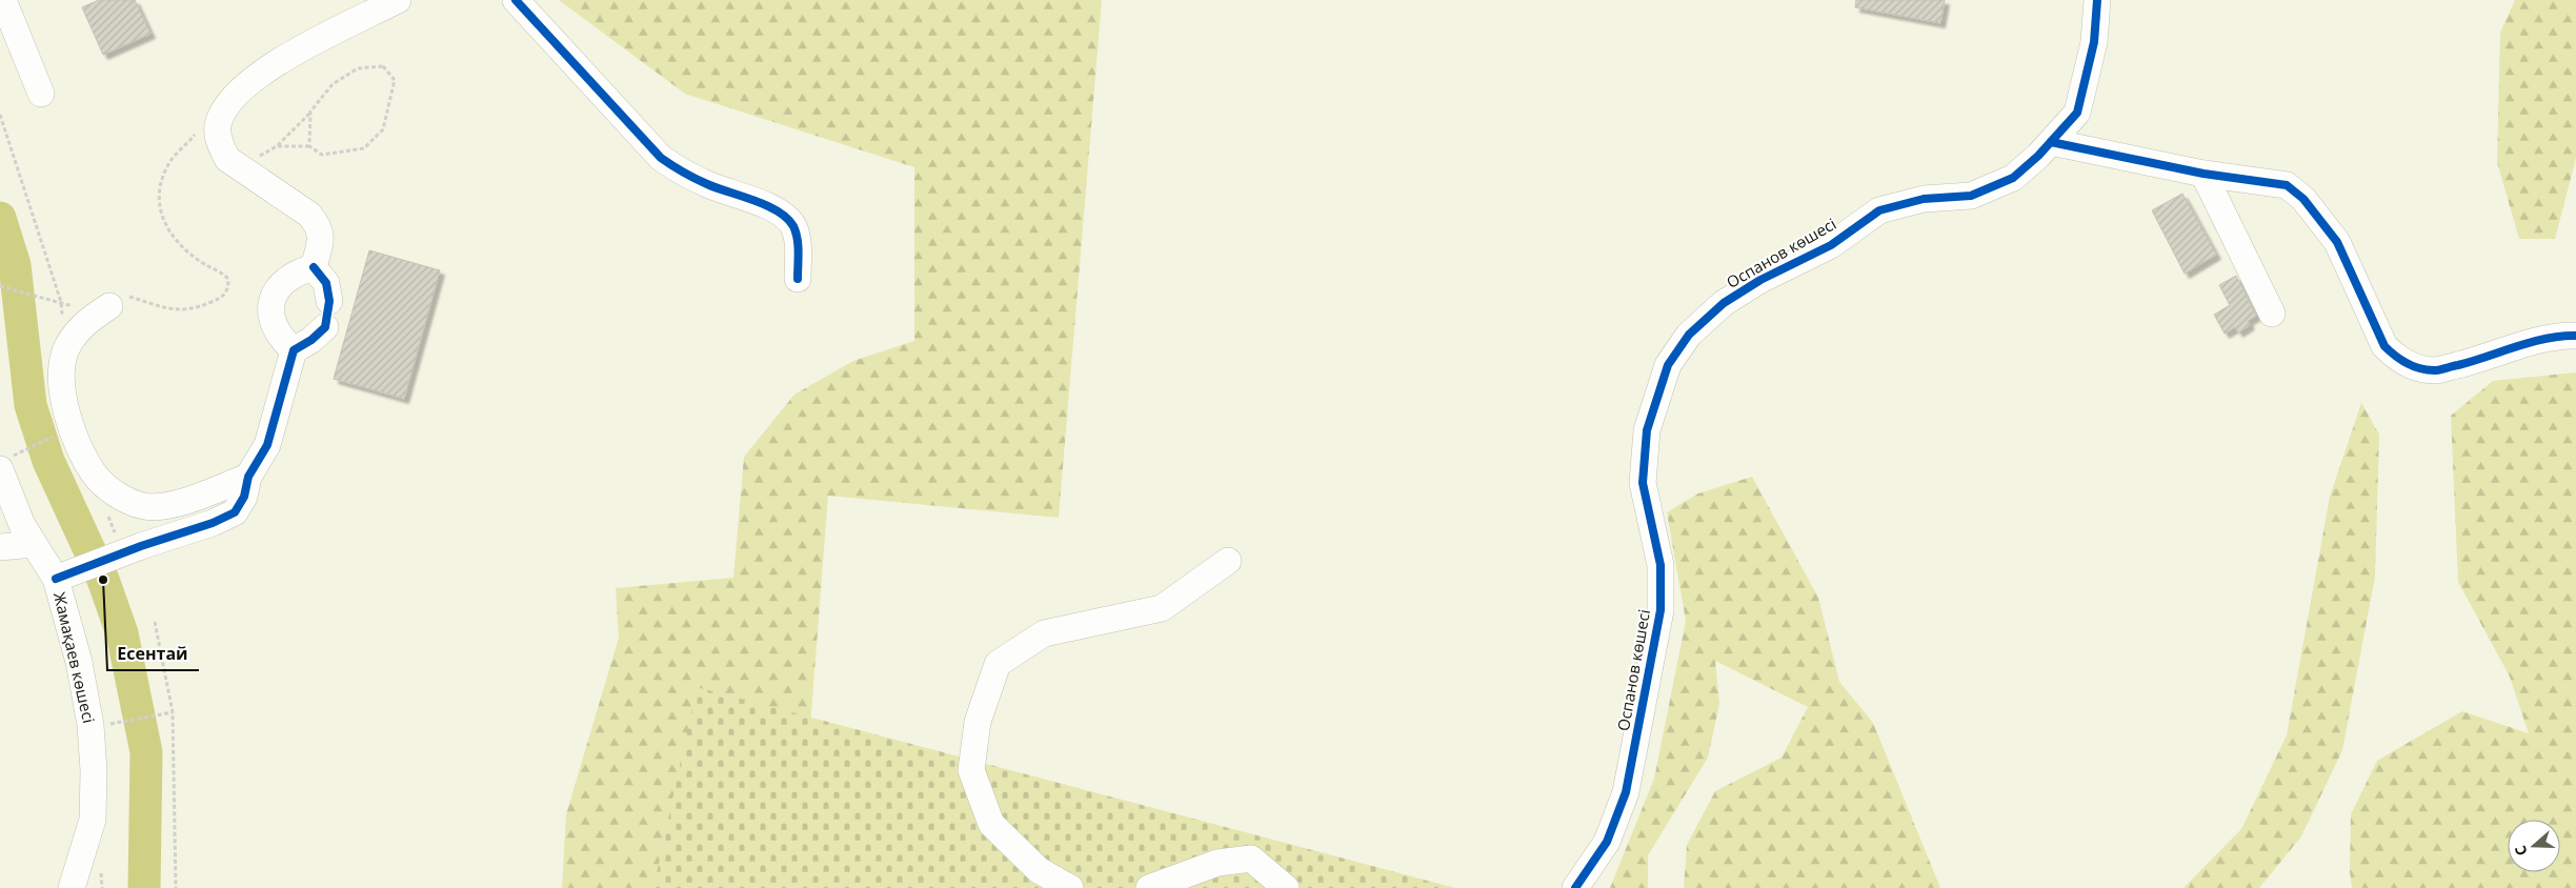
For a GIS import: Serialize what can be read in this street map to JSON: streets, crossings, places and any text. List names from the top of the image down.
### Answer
{
  "streets": {
    "street": ["Оспанов көшесі", "Жамақаев көшесі"]
  },
  "places": ["Есентай"],
  "north": "left"
}
